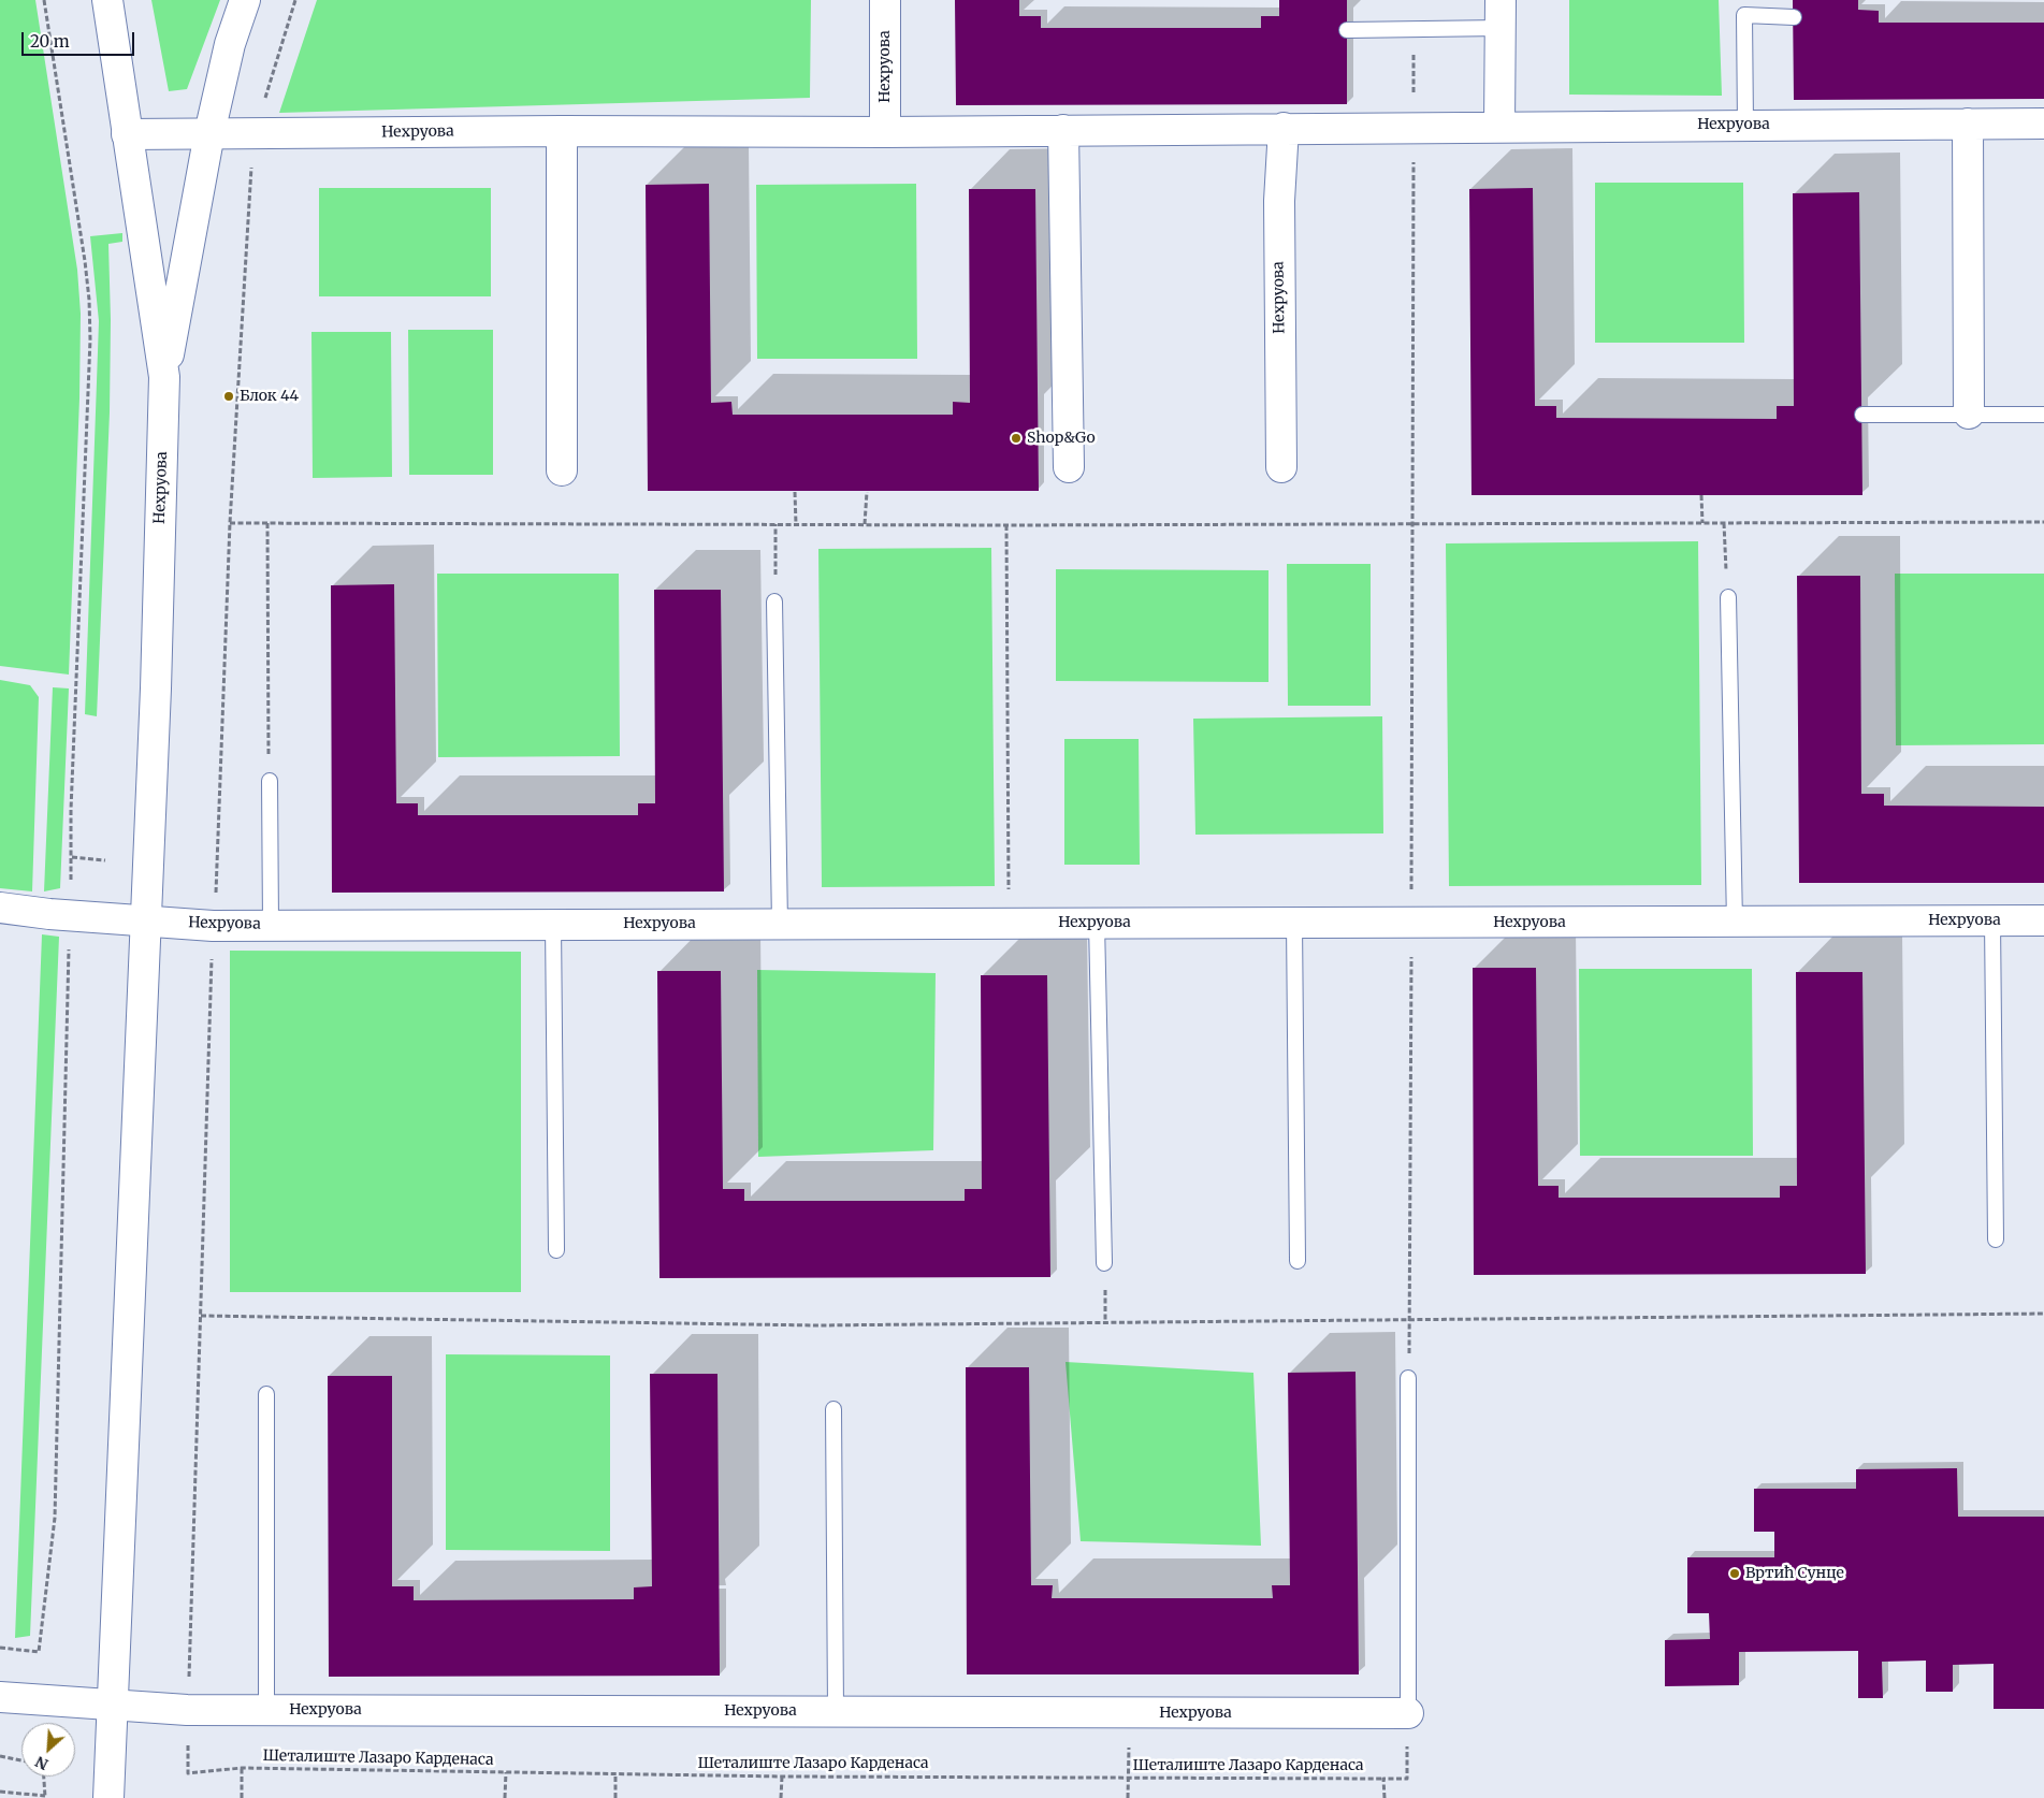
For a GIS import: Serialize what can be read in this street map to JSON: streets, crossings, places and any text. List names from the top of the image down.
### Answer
{
  "streets": {
    "street": ["Нехруова"],
    "path": ["Шеталиште Лазаро Карденаса"]
  },
  "crossings": [
    ["Нехруова", "Шеталиште Лазаро Карденаса"]
  ],
  "places": ["Блок 44", "Shop&Go", "Вртић Сунце"],
  "scale_bar": "20 m",
  "north": "bottom left"
}
